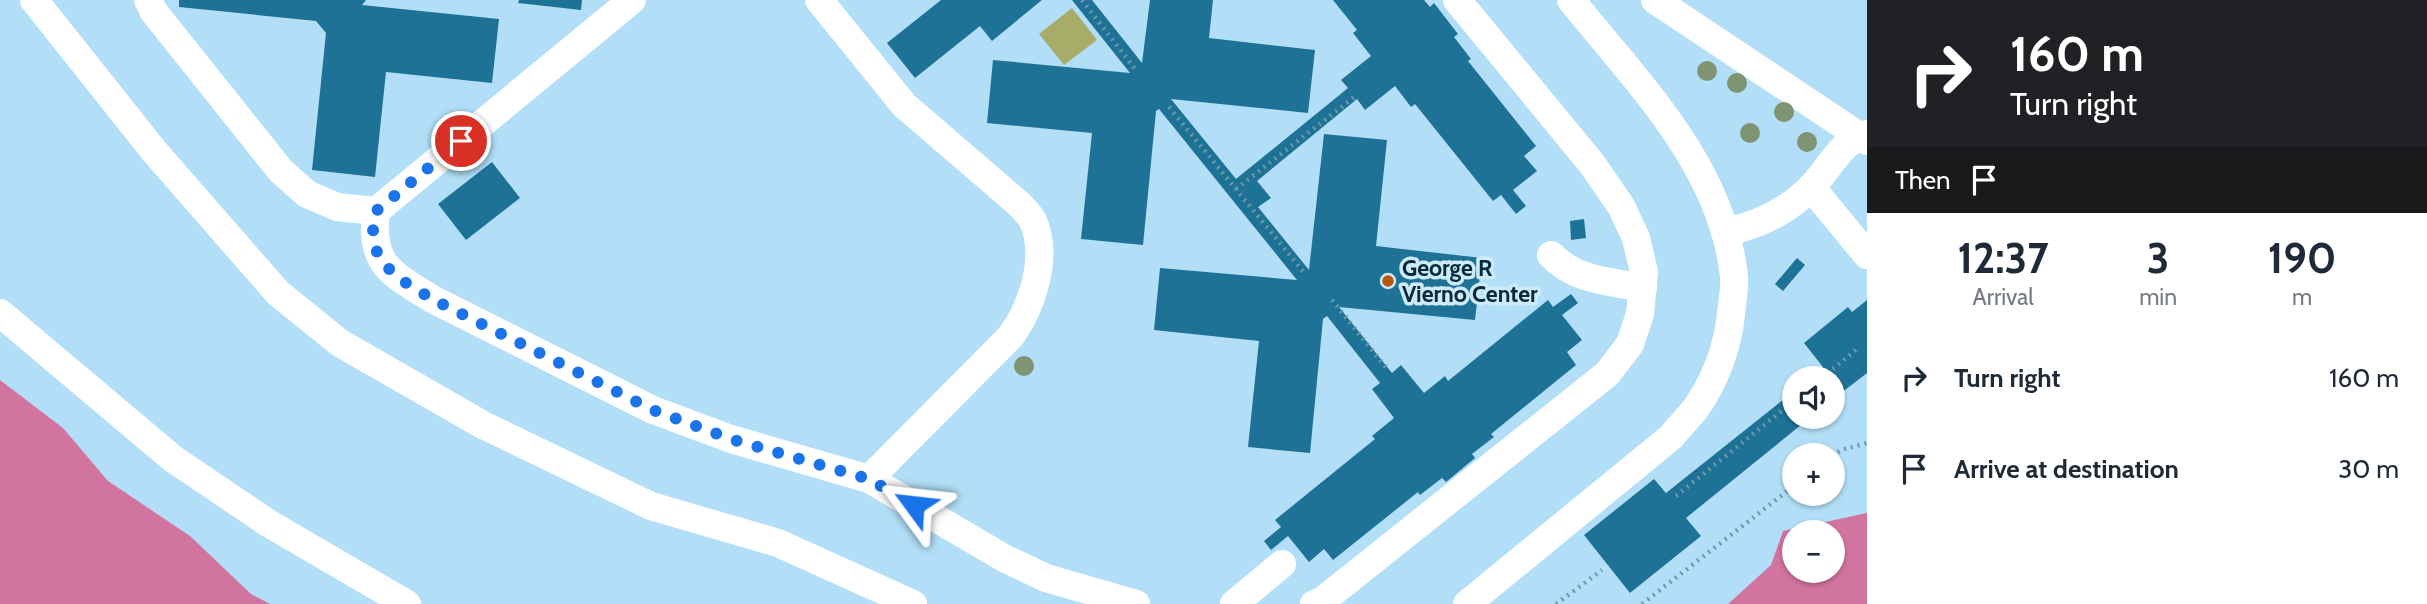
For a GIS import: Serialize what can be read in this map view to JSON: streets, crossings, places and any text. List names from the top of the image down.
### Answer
{
  "places": ["George R Vierno Center"],
  "page": {
    "turn": ["160 m", "Turn right"],
    "then": "Then",
    "eta": [
      "12:37",
      "Arrival",
      "3",
      "min",
      "190",
      "m"
    ],
    "list": [
      {
        "name": "Turn right",
        "value": "160 m"
      },
      {
        "name": "Arrive at destination",
        "value": "30 m"
      }
    ],
    "map_buttons": ["+", "−"]
  }
}
